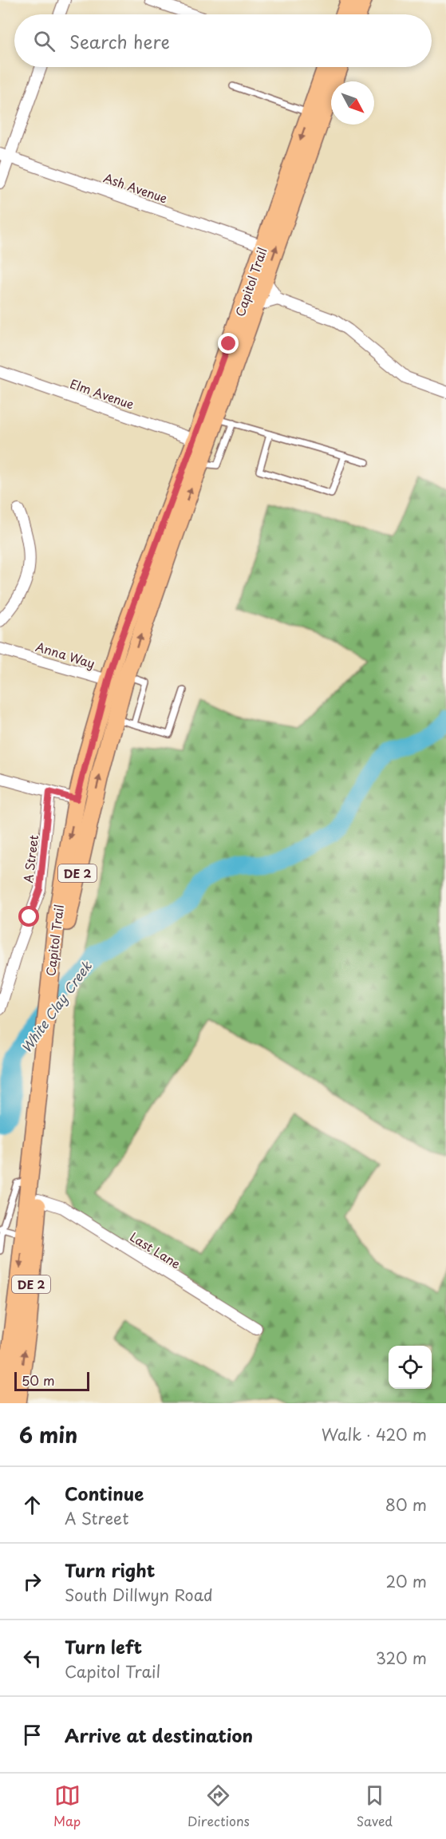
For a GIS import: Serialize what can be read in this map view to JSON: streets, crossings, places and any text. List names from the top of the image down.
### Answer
{
  "streets": {
    "main road": ["Capitol Trail", "DE 2"],
    "street": [
      "Ash Avenue",
      "Elm Avenue",
      "Anna Way",
      "A Street",
      "Last Lane"
    ]
  },
  "crossings": [
    ["Ash Avenue", "Capitol Trail"],
    ["Capitol Trail", "Elm Avenue"],
    ["Capitol Trail", "Anna Way"],
    ["Capitol Trail", "Last Lane"]
  ],
  "water": ["White Clay Creek"],
  "scale_bar": "50 m",
  "north": "bottom right",
  "page": {
    "search": "Search here",
    "scale": "50 m",
    "heading": ["6 min", "Walk · 420 m"],
    "list": [
      ["Continue", "A Street", "80 m"],
      ["Turn right", "South Dillwyn Road", "20 m"],
      ["Turn left", "Capitol Trail", "320 m"],
      "Arrive at destination"
    ],
    "nav": ["Map", "Directions", "Saved"]
  }
}
